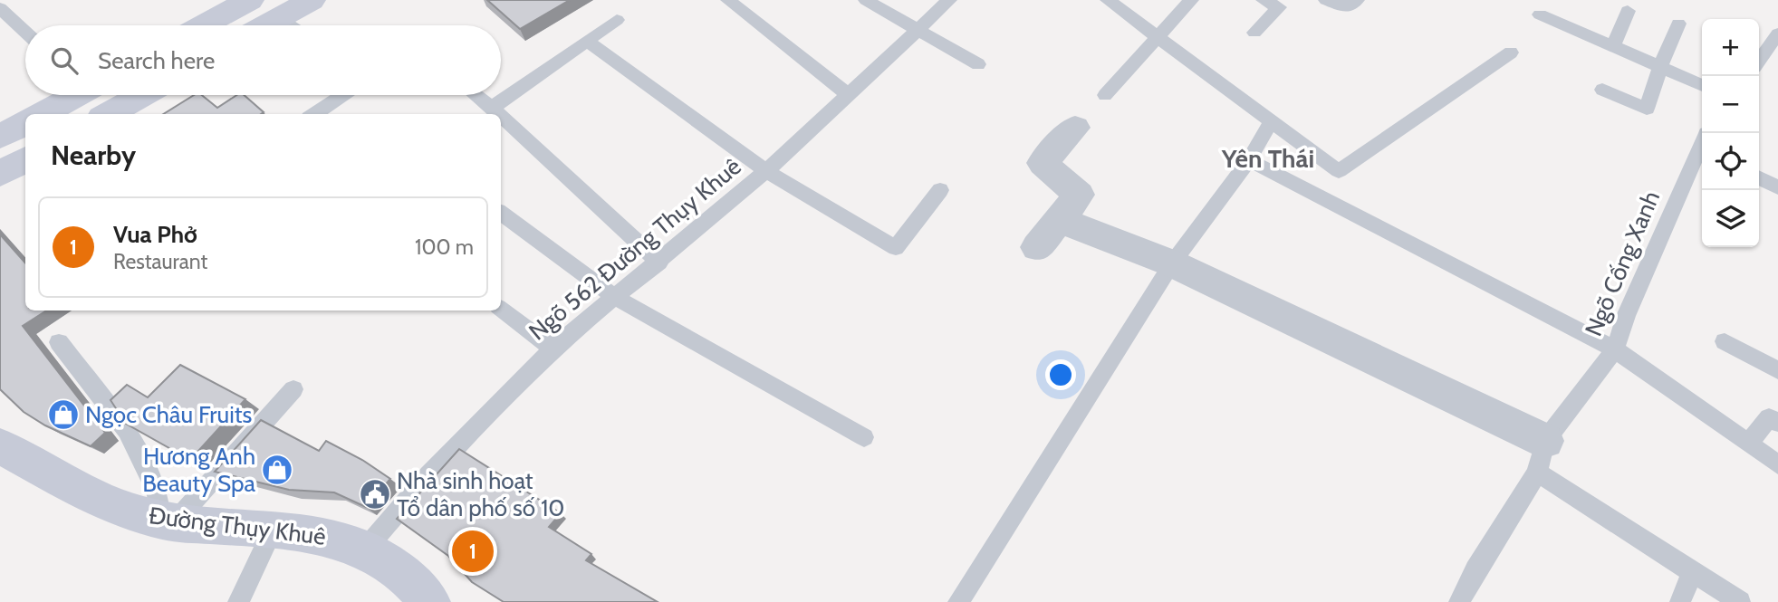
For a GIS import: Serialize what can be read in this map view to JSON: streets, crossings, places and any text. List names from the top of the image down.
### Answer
{
  "streets": {
    "main road": ["Đường Thụy Khuê"],
    "lane": ["Ngõ 562 Đường Thụy Khuê", "Ngõ Cống Xanh"]
  },
  "crossings": [
    ["Ngõ 562 Đường Thụy Khuê", "Đường Thụy Khuê"]
  ],
  "districts": ["Yên Thái"],
  "places": {
    "shop": ["Ngọc Châu Fruits", "Hương Anh Beauty Spa"],
    "public building": ["Nhà sinh hoạt Tổ dân phố số 10"]
  },
  "page": {
    "map_buttons": ["+", "−"],
    "search": "Search here",
    "heading": "Nearby",
    "list": [
      {
        "mark": "1",
        "name": "Vua Phở",
        "note": "Restaurant",
        "value": "100 m"
      }
    ],
    "pins": "1"
  }
}
